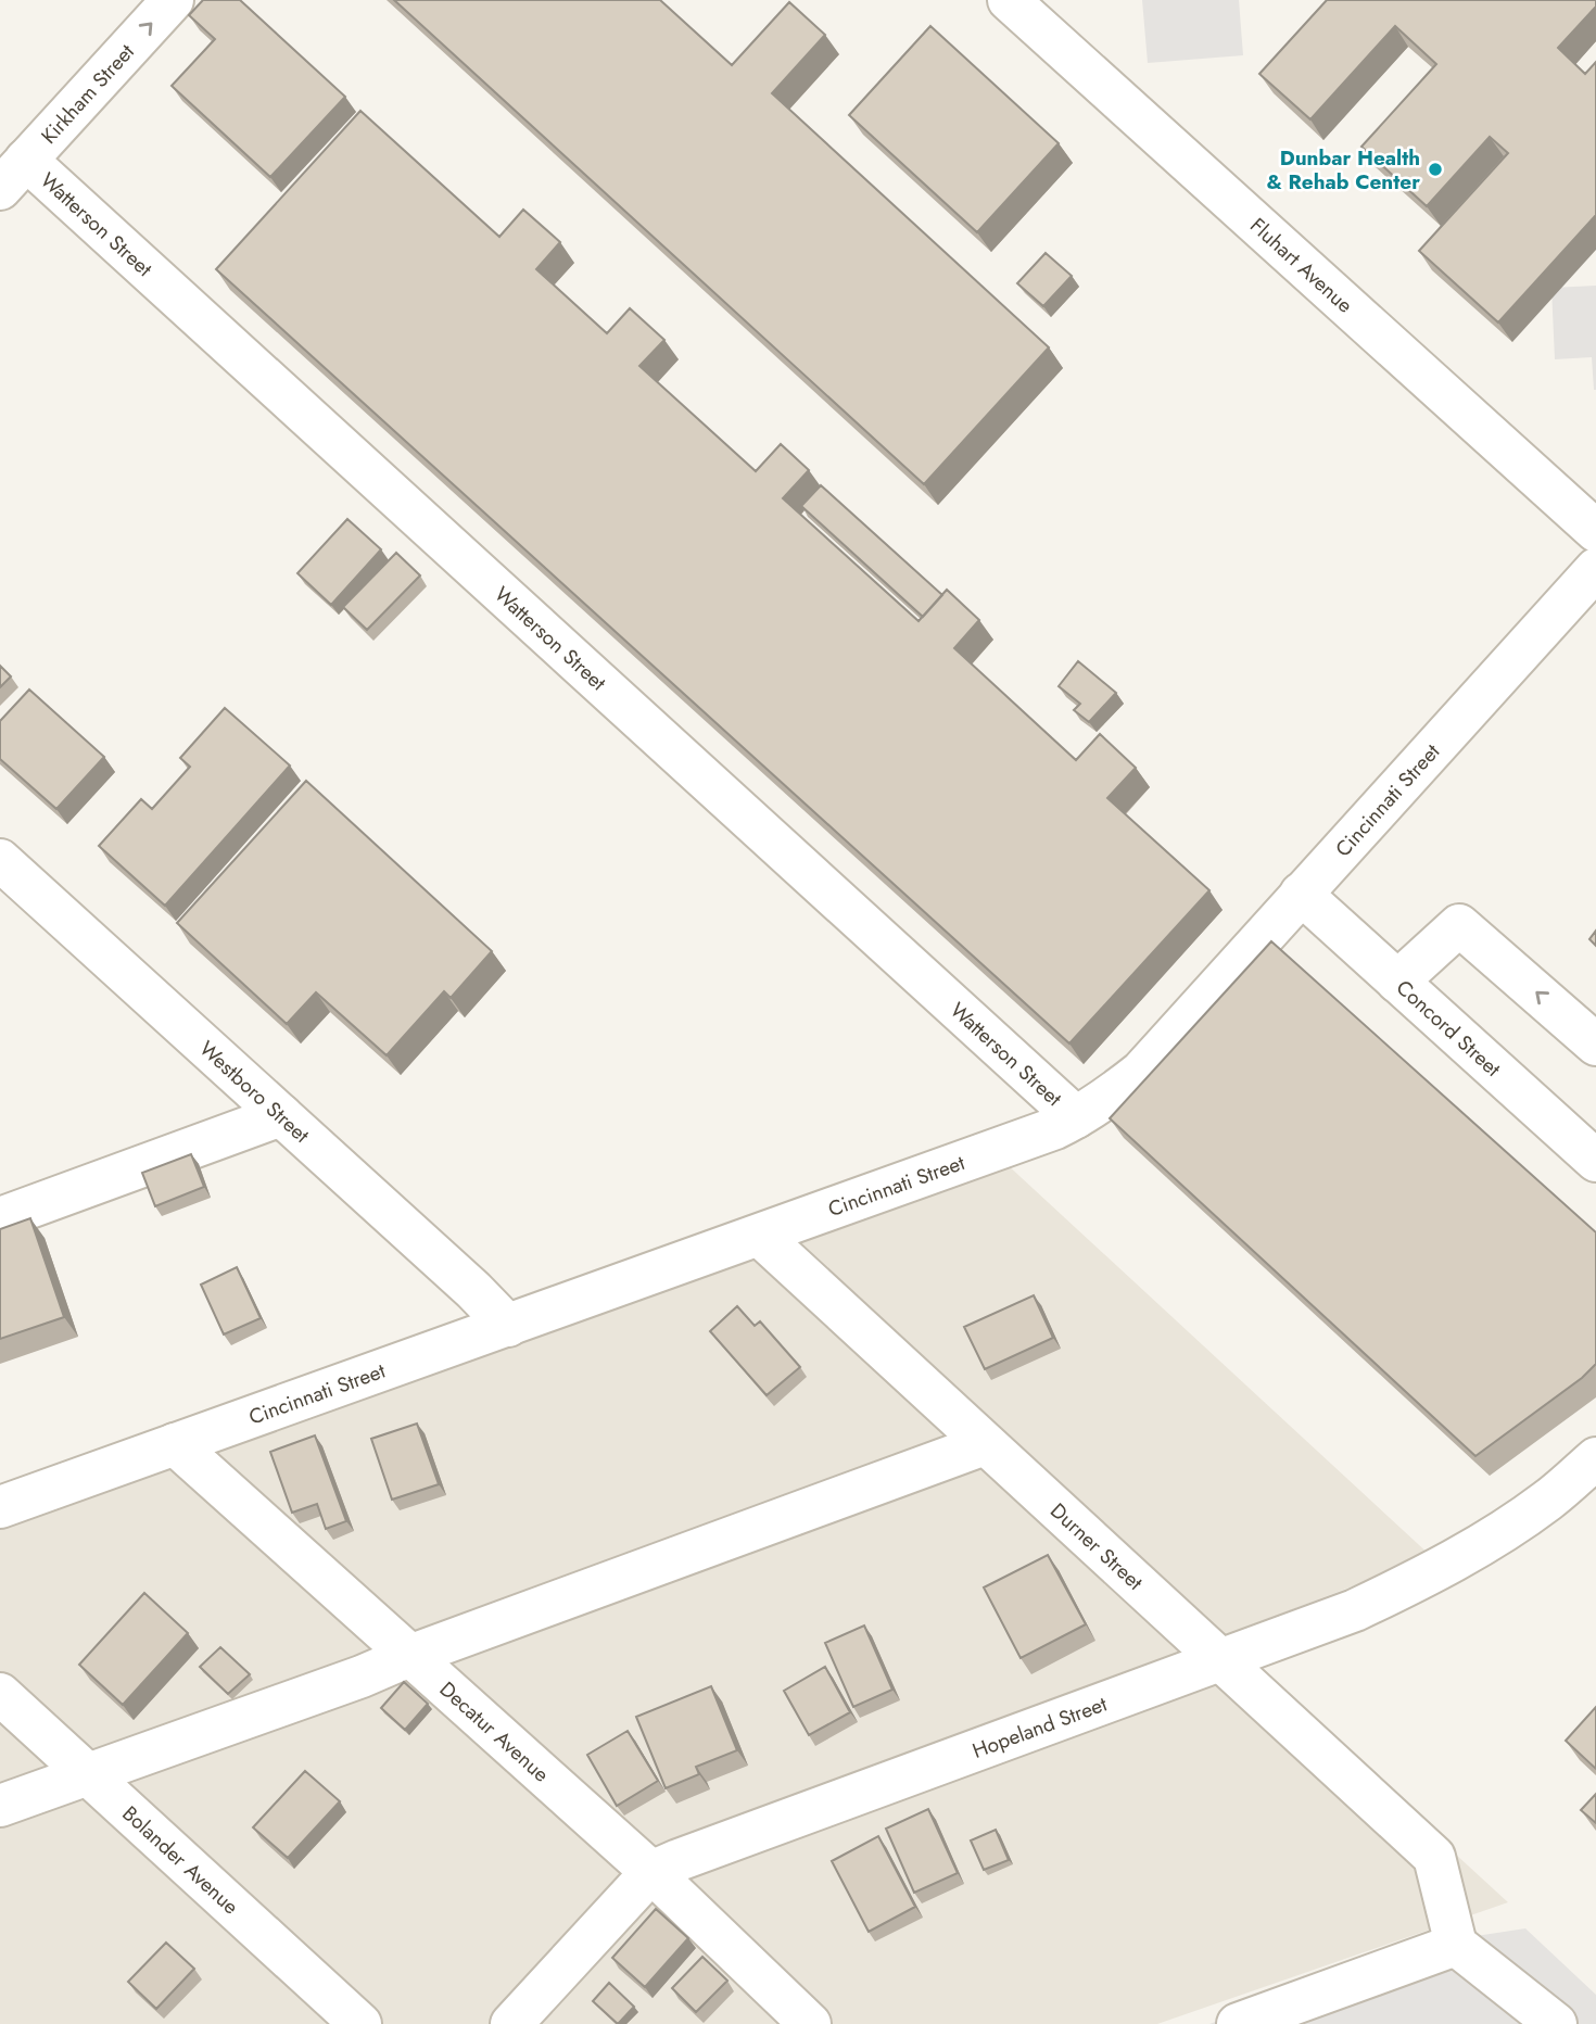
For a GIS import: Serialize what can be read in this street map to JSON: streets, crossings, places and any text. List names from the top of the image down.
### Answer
{
  "streets": {
    "street": [
      "Kirkham Street",
      "Watterson Street",
      "Fluhart Avenue",
      "Cincinnati Street",
      "Concord Street",
      "Westboro Street",
      "Durner Street",
      "Hopeland Street",
      "Decatur Avenue",
      "Bolander Avenue"
    ]
  },
  "crossings": [
    ["Kirkham Street", "Watterson Street"],
    ["Watterson Street", "Cincinnati Street"],
    ["Cincinnati Street", "Concord Street"],
    ["Cincinnati Street", "Westboro Street"],
    ["Cincinnati Street", "Durner Street"],
    ["Cincinnati Street", "Decatur Avenue"],
    ["Durner Street", "Hopeland Street"],
    ["Hopeland Street", "Decatur Avenue"]
  ],
  "one_way": ["Kirkham Street"],
  "places": ["Dunbar Health & Rehab Center"]
}
